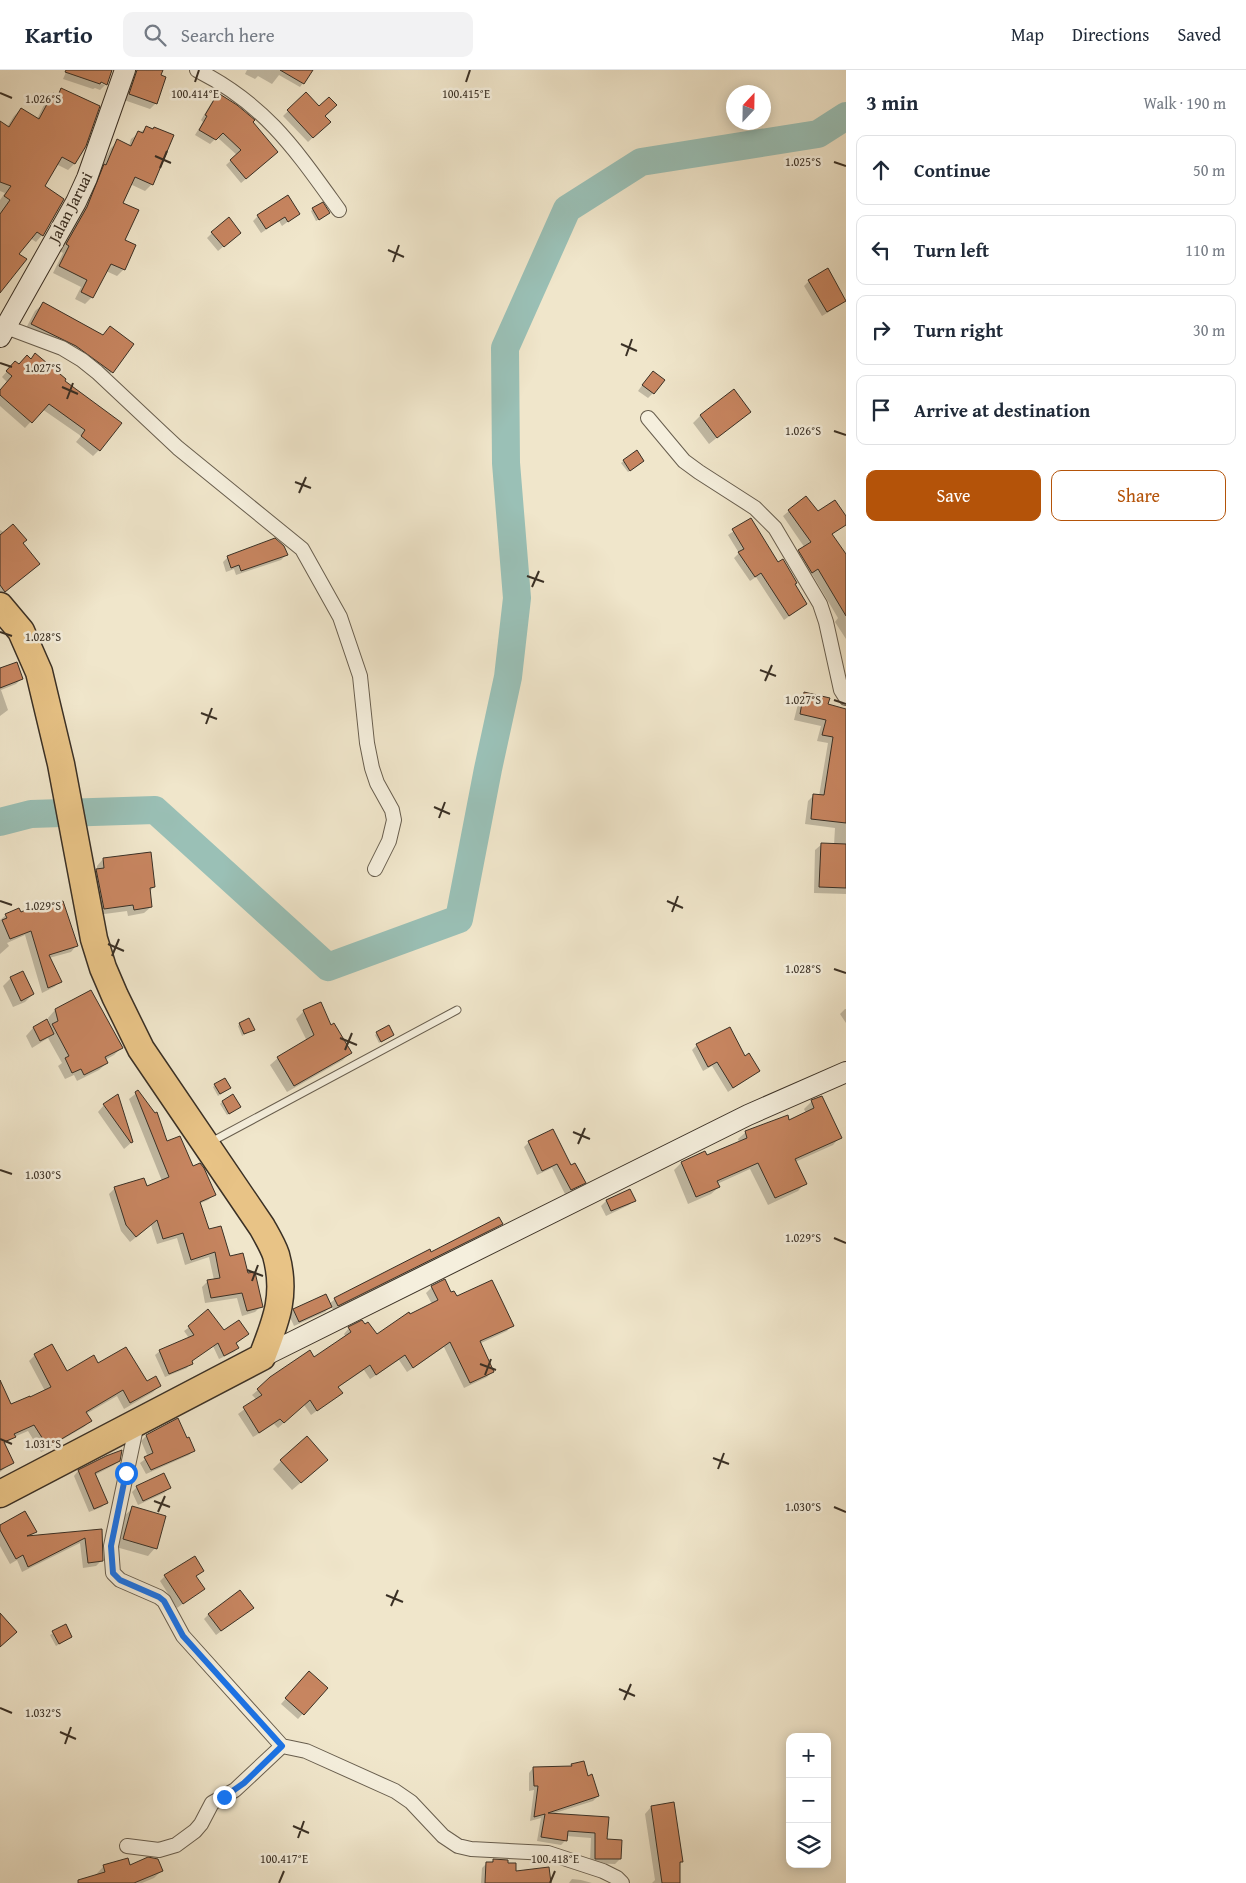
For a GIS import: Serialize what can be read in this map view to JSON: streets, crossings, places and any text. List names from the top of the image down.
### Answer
{
  "streets": {
    "street": ["Jalan Jaruai"]
  },
  "north": "top",
  "page": {
    "header": "Kartio",
    "search": "Search here",
    "nav": ["Map", "Directions", "Saved"],
    "heading": ["3 min", "Walk · 190 m"],
    "list": [
      ["Continue", "50 m"],
      ["Turn left", "110 m"],
      ["Turn right", "30 m"],
      "Arrive at destination"
    ],
    "buttons": ["Save", "Share"],
    "map_buttons": ["+", "−"]
  },
  "coordinates": [
    "100.414°E",
    "100.415°E",
    "1.026°S",
    "1.025°S",
    "1.027°S",
    "1.028°S",
    "1.029°S",
    "1.030°S",
    "1.031°S",
    "1.032°S",
    "100.417°E",
    "100.418°E"
  ]
}
